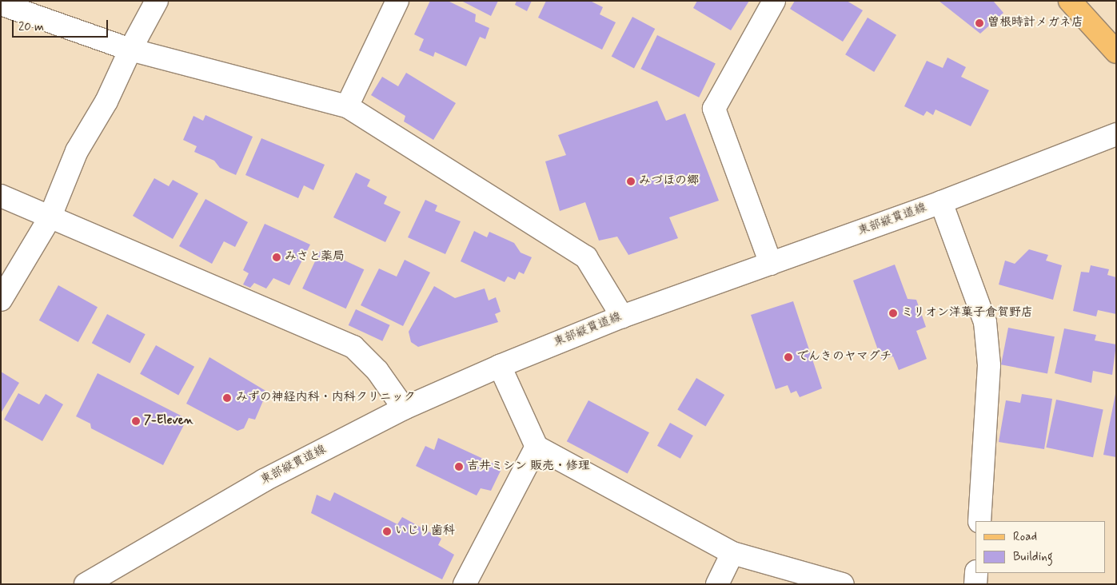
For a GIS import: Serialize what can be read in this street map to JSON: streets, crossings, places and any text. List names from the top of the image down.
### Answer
{
  "streets": {
    "street": ["東部縦貫道線"]
  },
  "places": [
    "曽根時計メガネ店",
    "みづほの郷",
    "みさと薬局",
    "ミリオン洋菓子倉賀野店",
    "でんきのヤマグチ",
    "みずの神経内科・内科クリニック",
    "7-Eleven",
    "吉井ミシン 販売・修理",
    "いじり歯科"
  ],
  "legend": ["Road", "Building"],
  "scale_bar": "20 m"
}
